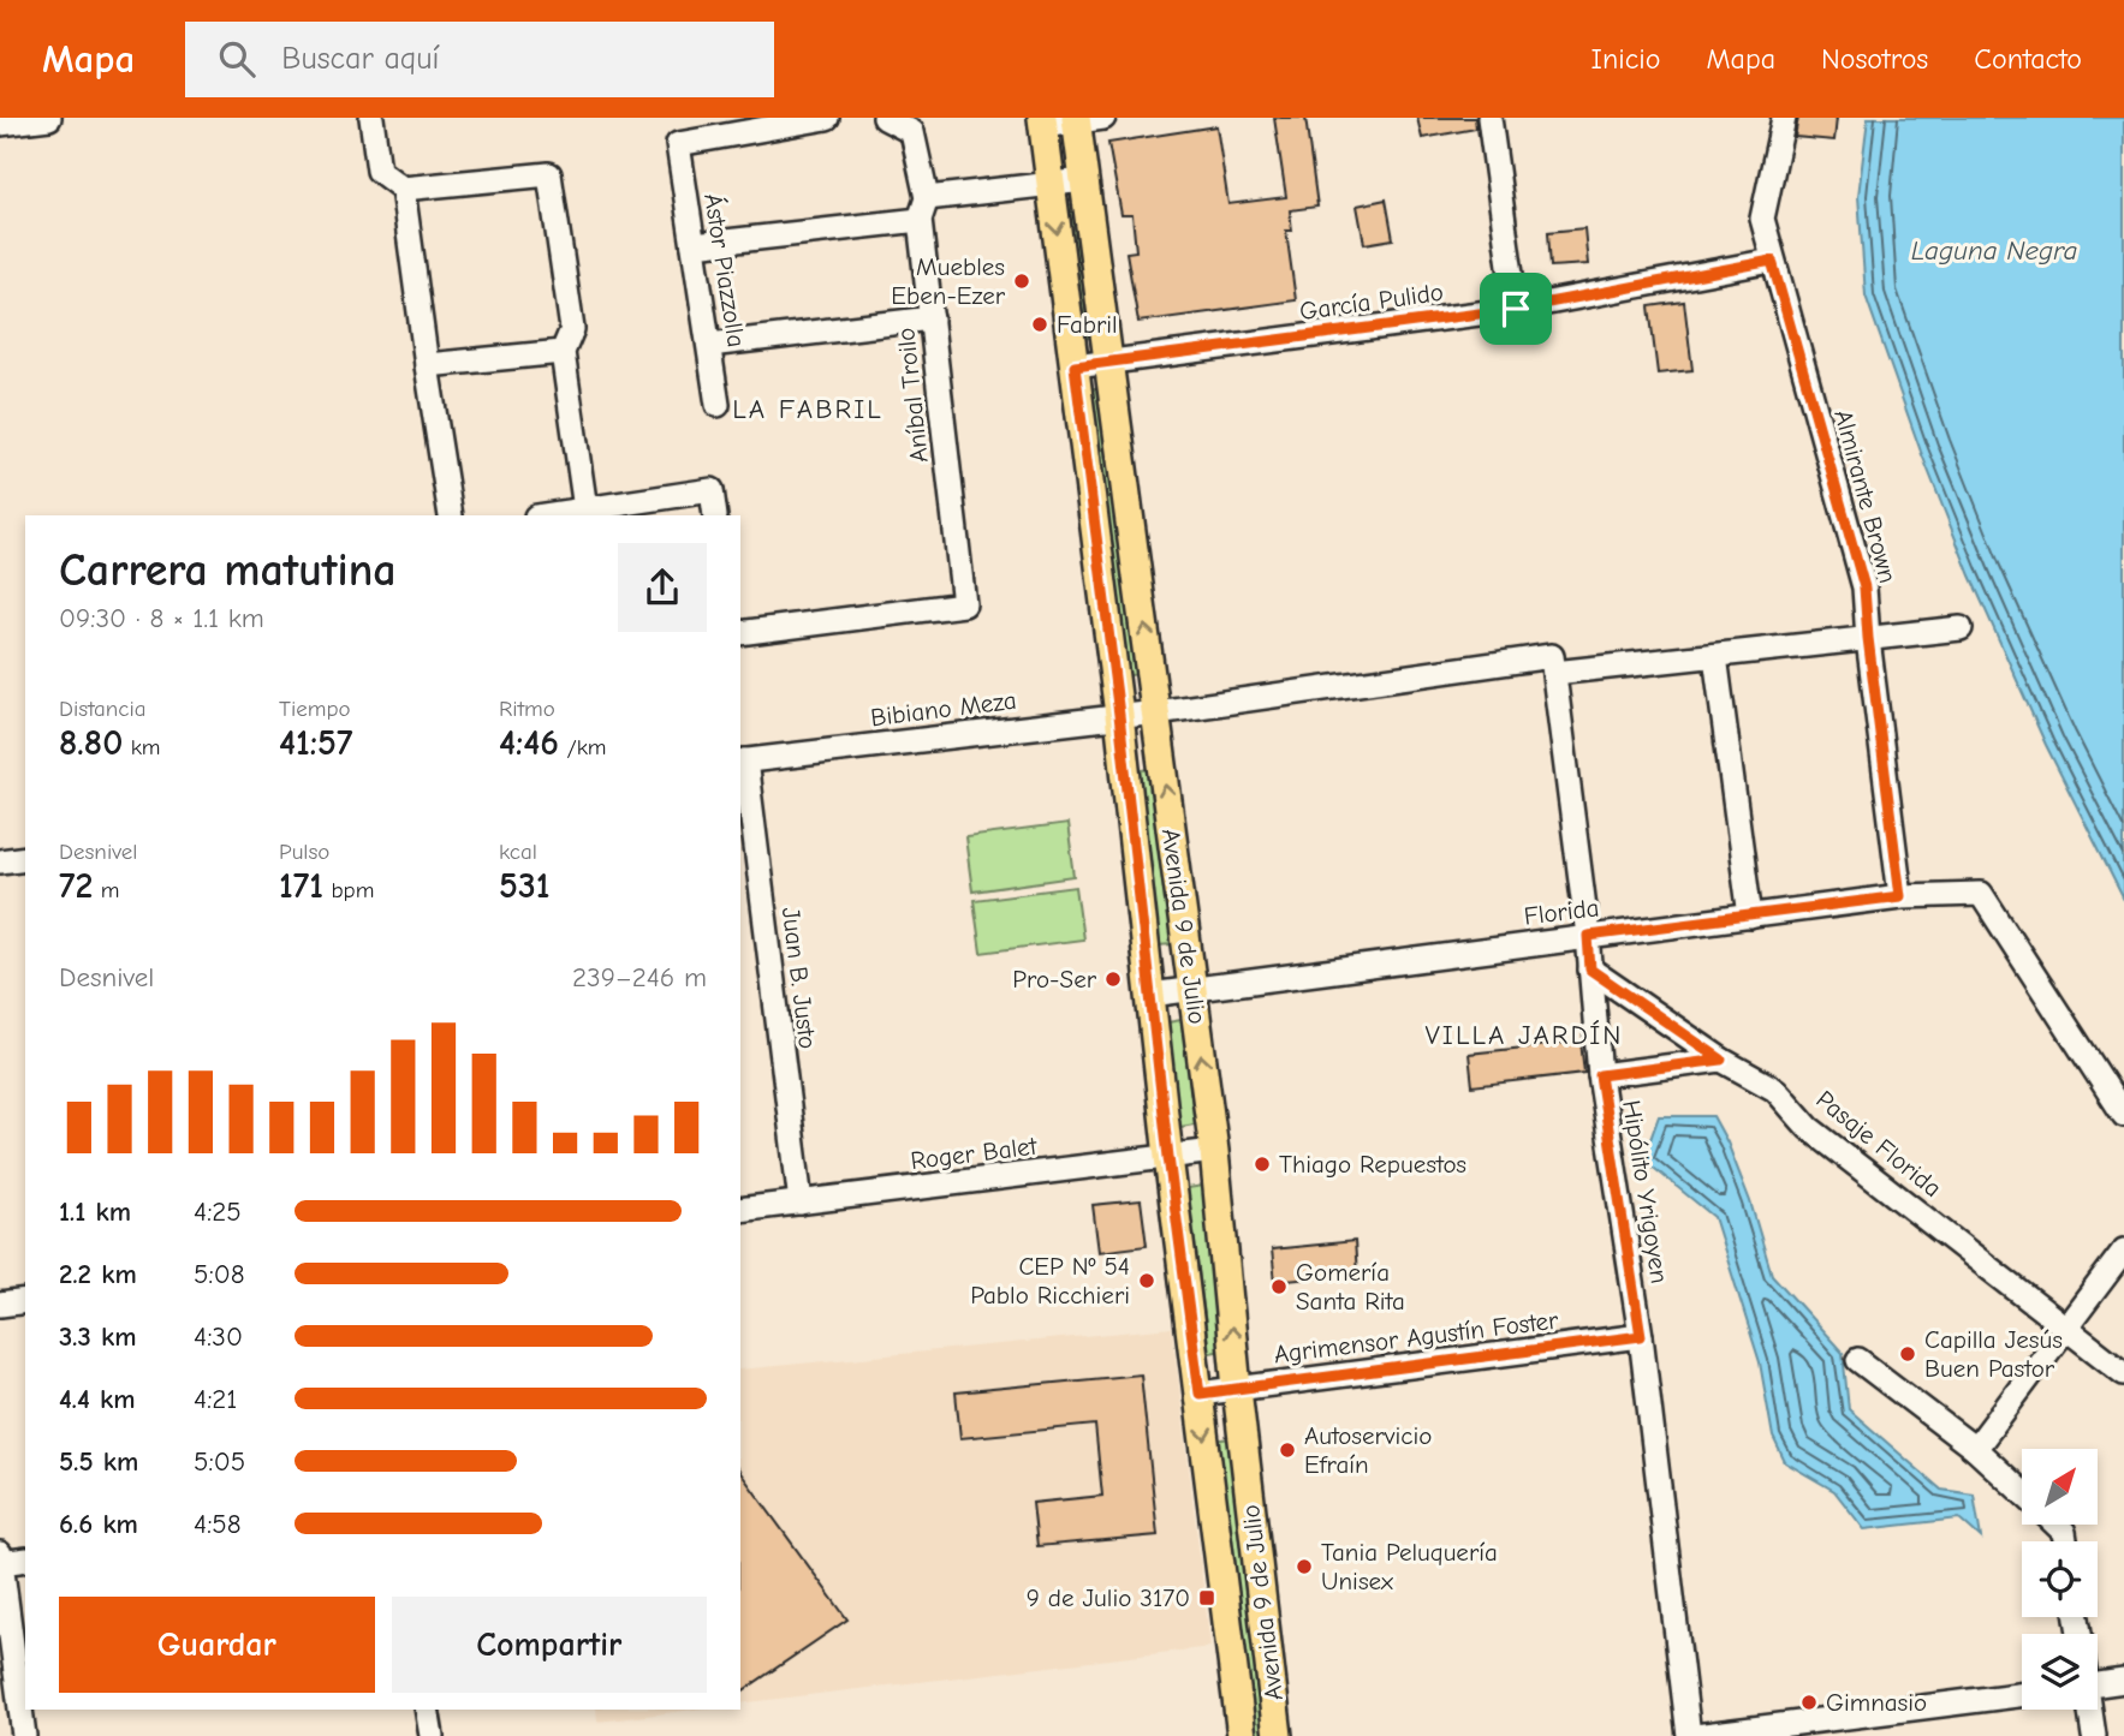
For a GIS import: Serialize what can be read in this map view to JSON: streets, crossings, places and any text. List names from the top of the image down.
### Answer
{
  "streets": {
    "main road": ["Avenida 9 de Julio"],
    "street": [
      "Ástor Piazzolla",
      "García Pulido",
      "Aníbal Troilo",
      "Almirante Brown",
      "Bibiano Meza",
      "Florida",
      "Juan B. Justo",
      "Pasaje Florida",
      "Roger Balet",
      "Hipólito Yrigoyen",
      "Agrimensor Agustín Foster"
    ]
  },
  "crossings": [
    ["García Pulido", "Almirante Brown"],
    ["García Pulido", "Avenida 9 de Julio"],
    ["Almirante Brown", "Bibiano Meza"],
    ["Almirante Brown", "Florida"],
    ["Bibiano Meza", "Avenida 9 de Julio"],
    ["Bibiano Meza", "Juan B. Justo"],
    ["Bibiano Meza", "Hipólito Yrigoyen"],
    ["Florida", "Avenida 9 de Julio"],
    ["Florida", "Hipólito Yrigoyen"],
    ["Avenida 9 de Julio", "Roger Balet"],
    ["Avenida 9 de Julio", "Agrimensor Agustín Foster"],
    ["Juan B. Justo", "Roger Balet"],
    ["Pasaje Florida", "Hipólito Yrigoyen"],
    ["Hipólito Yrigoyen", "Agrimensor Agustín Foster"]
  ],
  "districts": ["LA FABRIL", "VILLA JARDÍN"],
  "water": ["Laguna Negra"],
  "places": {
    "other": [
      "Muebles Eben-Ezer",
      "Fabril",
      "Pro-Ser",
      "Thiago Repuestos",
      "CEP Nº 54 Pablo Ricchieri",
      "Gomería Santa Rita",
      "Capilla Jesús Buen Pastor",
      "Autoservicio Efraín",
      "Tania Peluquería Unisex",
      "Gimnasio"
    ],
    "transit": ["9 de Julio 3170"]
  },
  "north": "top right",
  "page": {
    "header": "Mapa",
    "search": "Buscar aquí",
    "nav": [
      "Inicio",
      "Mapa",
      "Nosotros",
      "Contacto"
    ],
    "heading": ["Carrera matutina", "09:30 · 8 × 1.1 km"],
    "stats": [
      ["Distancia", "8.80 km"],
      ["Tiempo", "41:57"],
      ["Ritmo", "4:46 /km"],
      ["Desnivel", "72 m"],
      ["Pulso", "171 bpm"],
      ["kcal", "531"]
    ],
    "chart": ["Desnivel", "239–246 m"],
    "list": [
      {
        "name": "1.1 km",
        "note": "4:25"
      },
      {
        "name": "2.2 km",
        "note": "5:08"
      },
      {
        "name": "3.3 km",
        "note": "4:30"
      },
      {
        "name": "4.4 km",
        "note": "4:21"
      },
      {
        "name": "5.5 km",
        "note": "5:05"
      },
      {
        "name": "6.6 km",
        "note": "4:58"
      }
    ],
    "buttons": ["Guardar", "Compartir"]
  }
}
